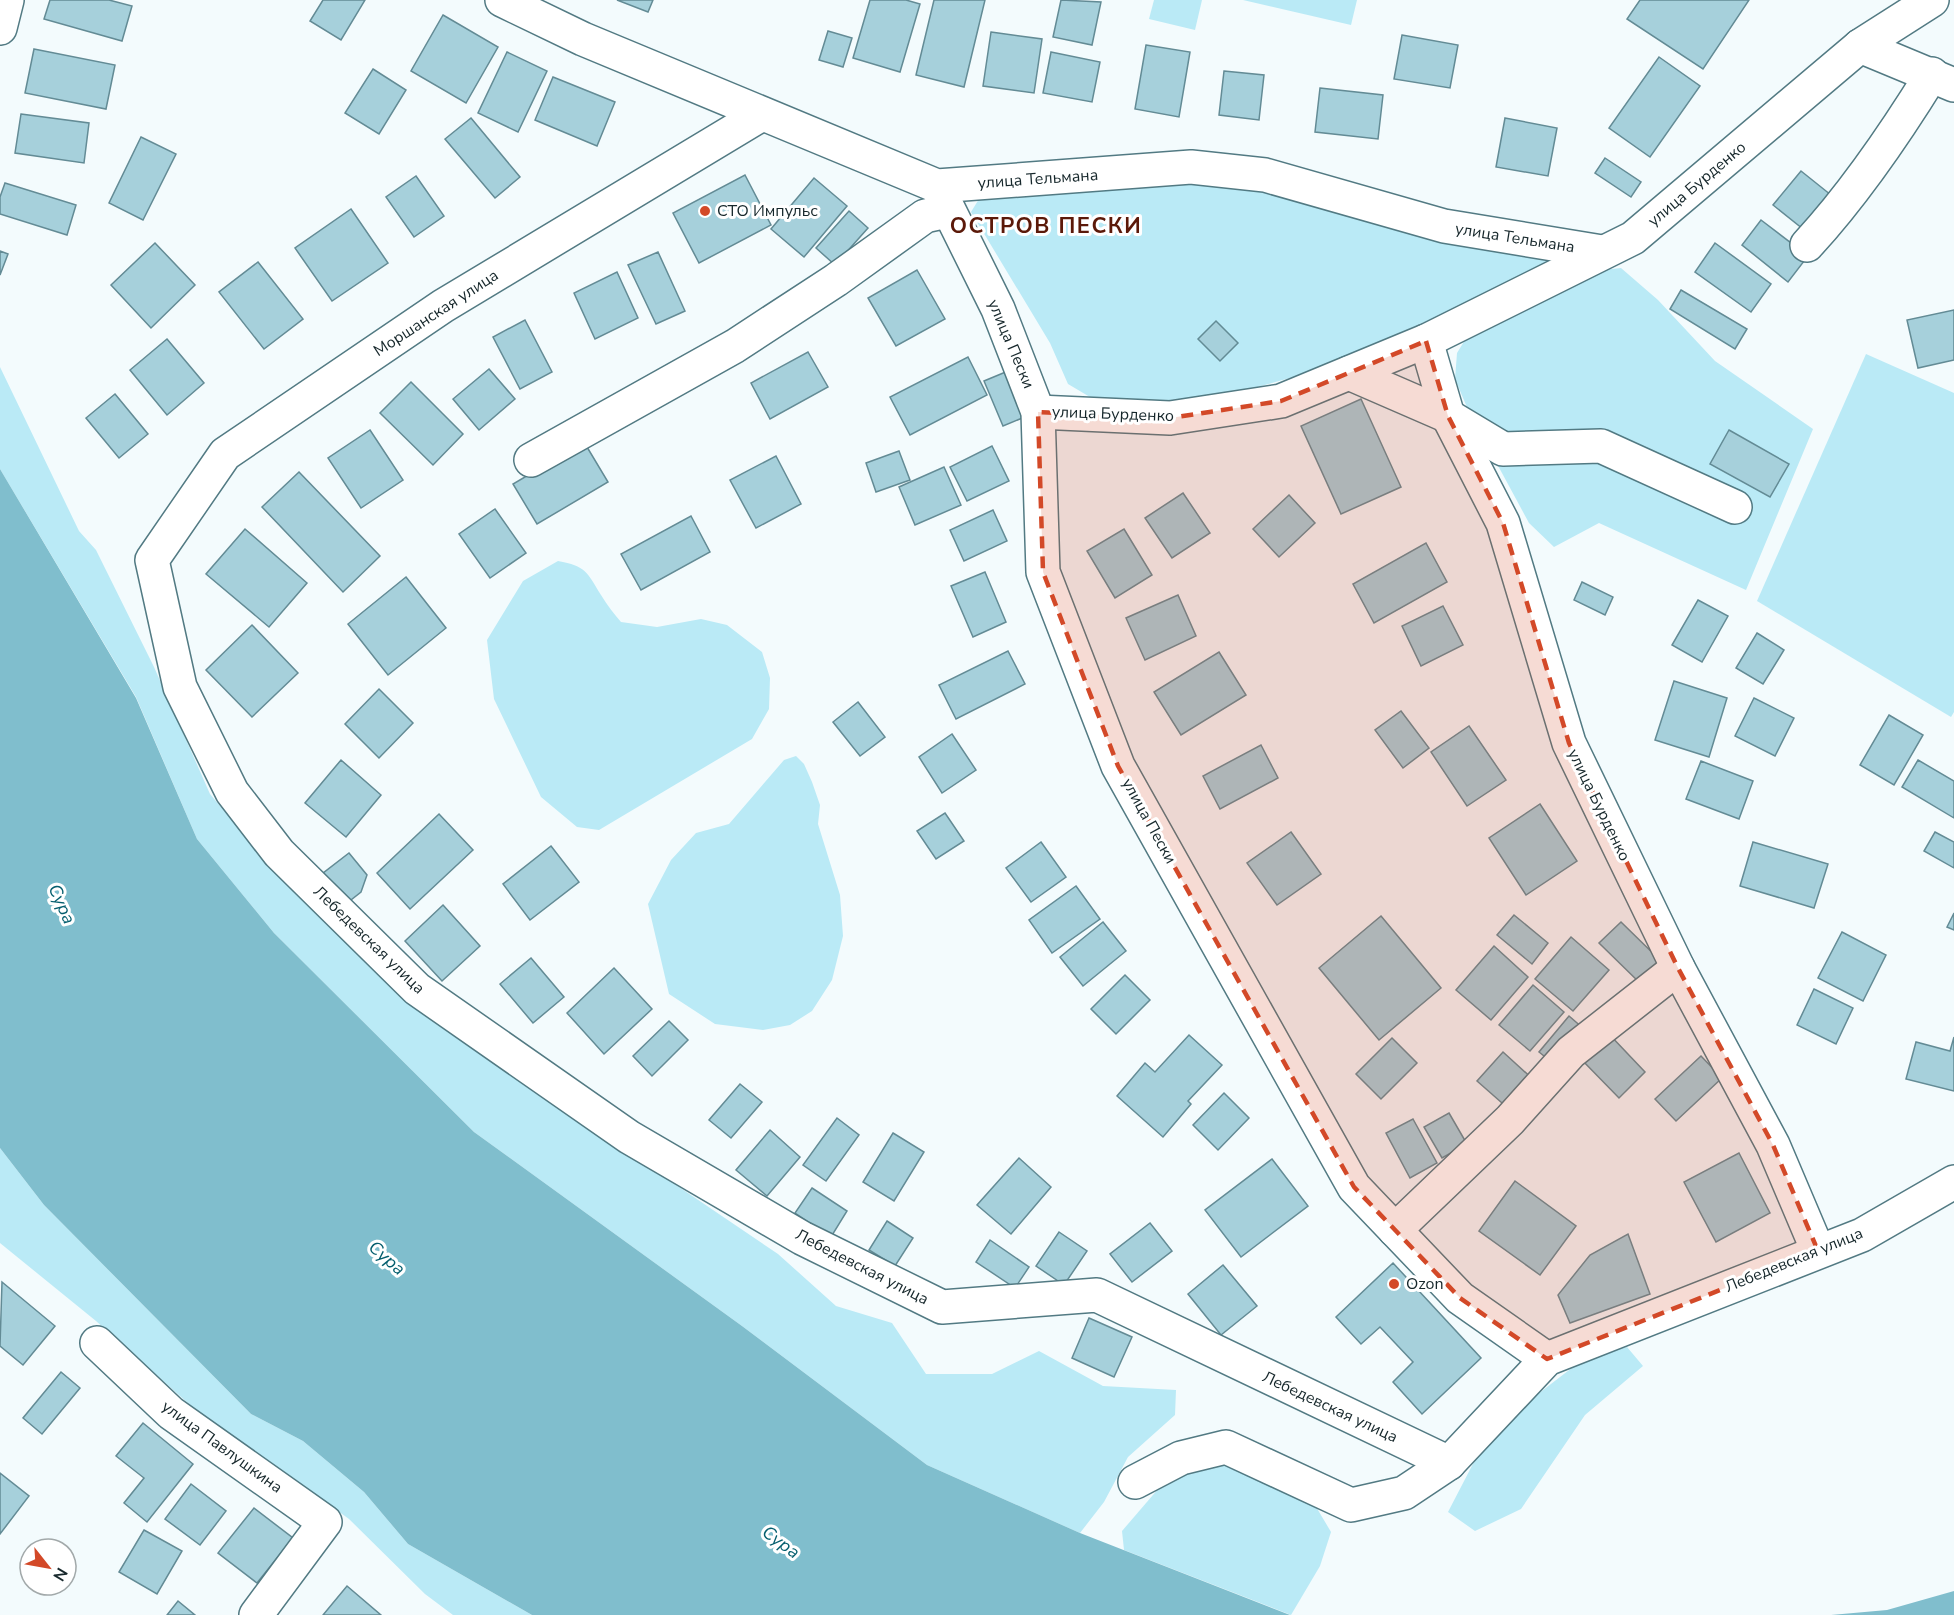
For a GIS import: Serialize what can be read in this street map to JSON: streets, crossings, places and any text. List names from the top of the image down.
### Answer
{
  "streets": {
    "street": [
      "улица Тельмана",
      "улица Бурденко",
      "Моршанская улица",
      "улица Пески",
      "Лебедевская улица",
      "улица Павлушкина"
    ]
  },
  "crossings": [
    ["улица Тельмана", "улица Бурденко"],
    ["улица Тельмана", "Моршанская улица"],
    ["улица Тельмана", "улица Пески"],
    ["улица Бурденко", "улица Пески"],
    ["улица Бурденко", "Лебедевская улица"],
    ["Моршанская улица", "Лебедевская улица"],
    ["улица Пески", "Лебедевская улица"]
  ],
  "districts": ["ОСТРОВ ПЕСКИ"],
  "water": ["Сура"],
  "places": ["СТО Импульс", "Ozon"],
  "north": "bottom right"
}
